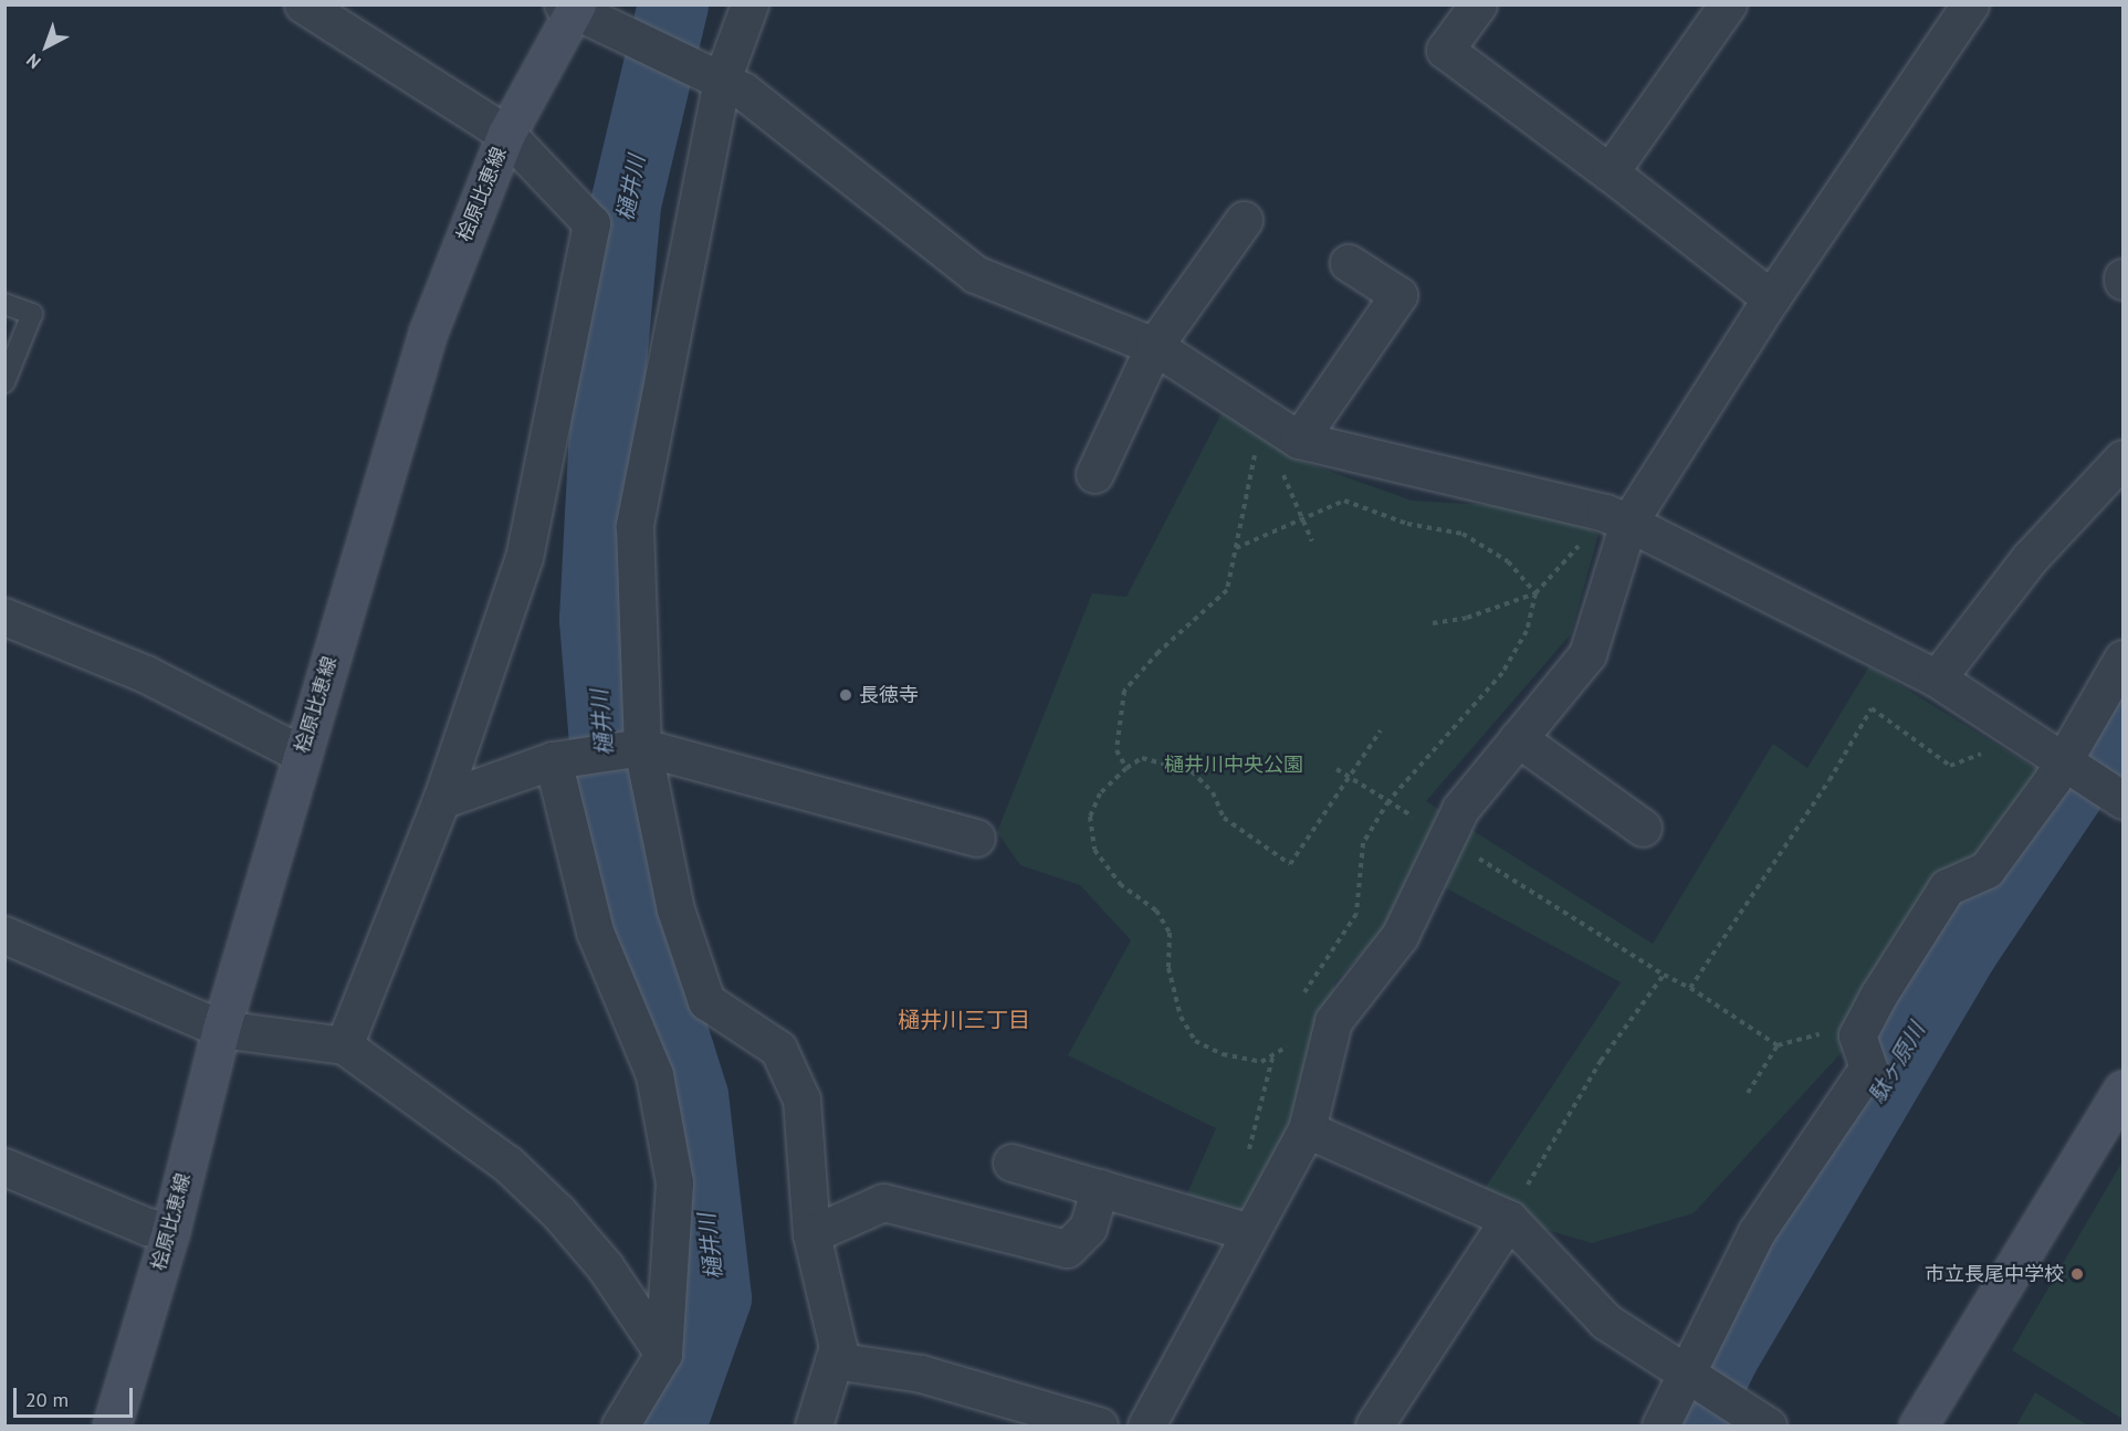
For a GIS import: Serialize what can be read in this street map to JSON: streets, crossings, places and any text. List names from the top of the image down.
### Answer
{
  "streets": {
    "main road": ["桧原比恵線"]
  },
  "districts": ["樋井川三丁目"],
  "water": ["樋井川", "駄ヶ原川"],
  "parks": ["樋井川中央公園"],
  "places": ["長徳寺", "市立長尾中学校"],
  "scale_bar": "20 m",
  "north": "bottom left"
}
